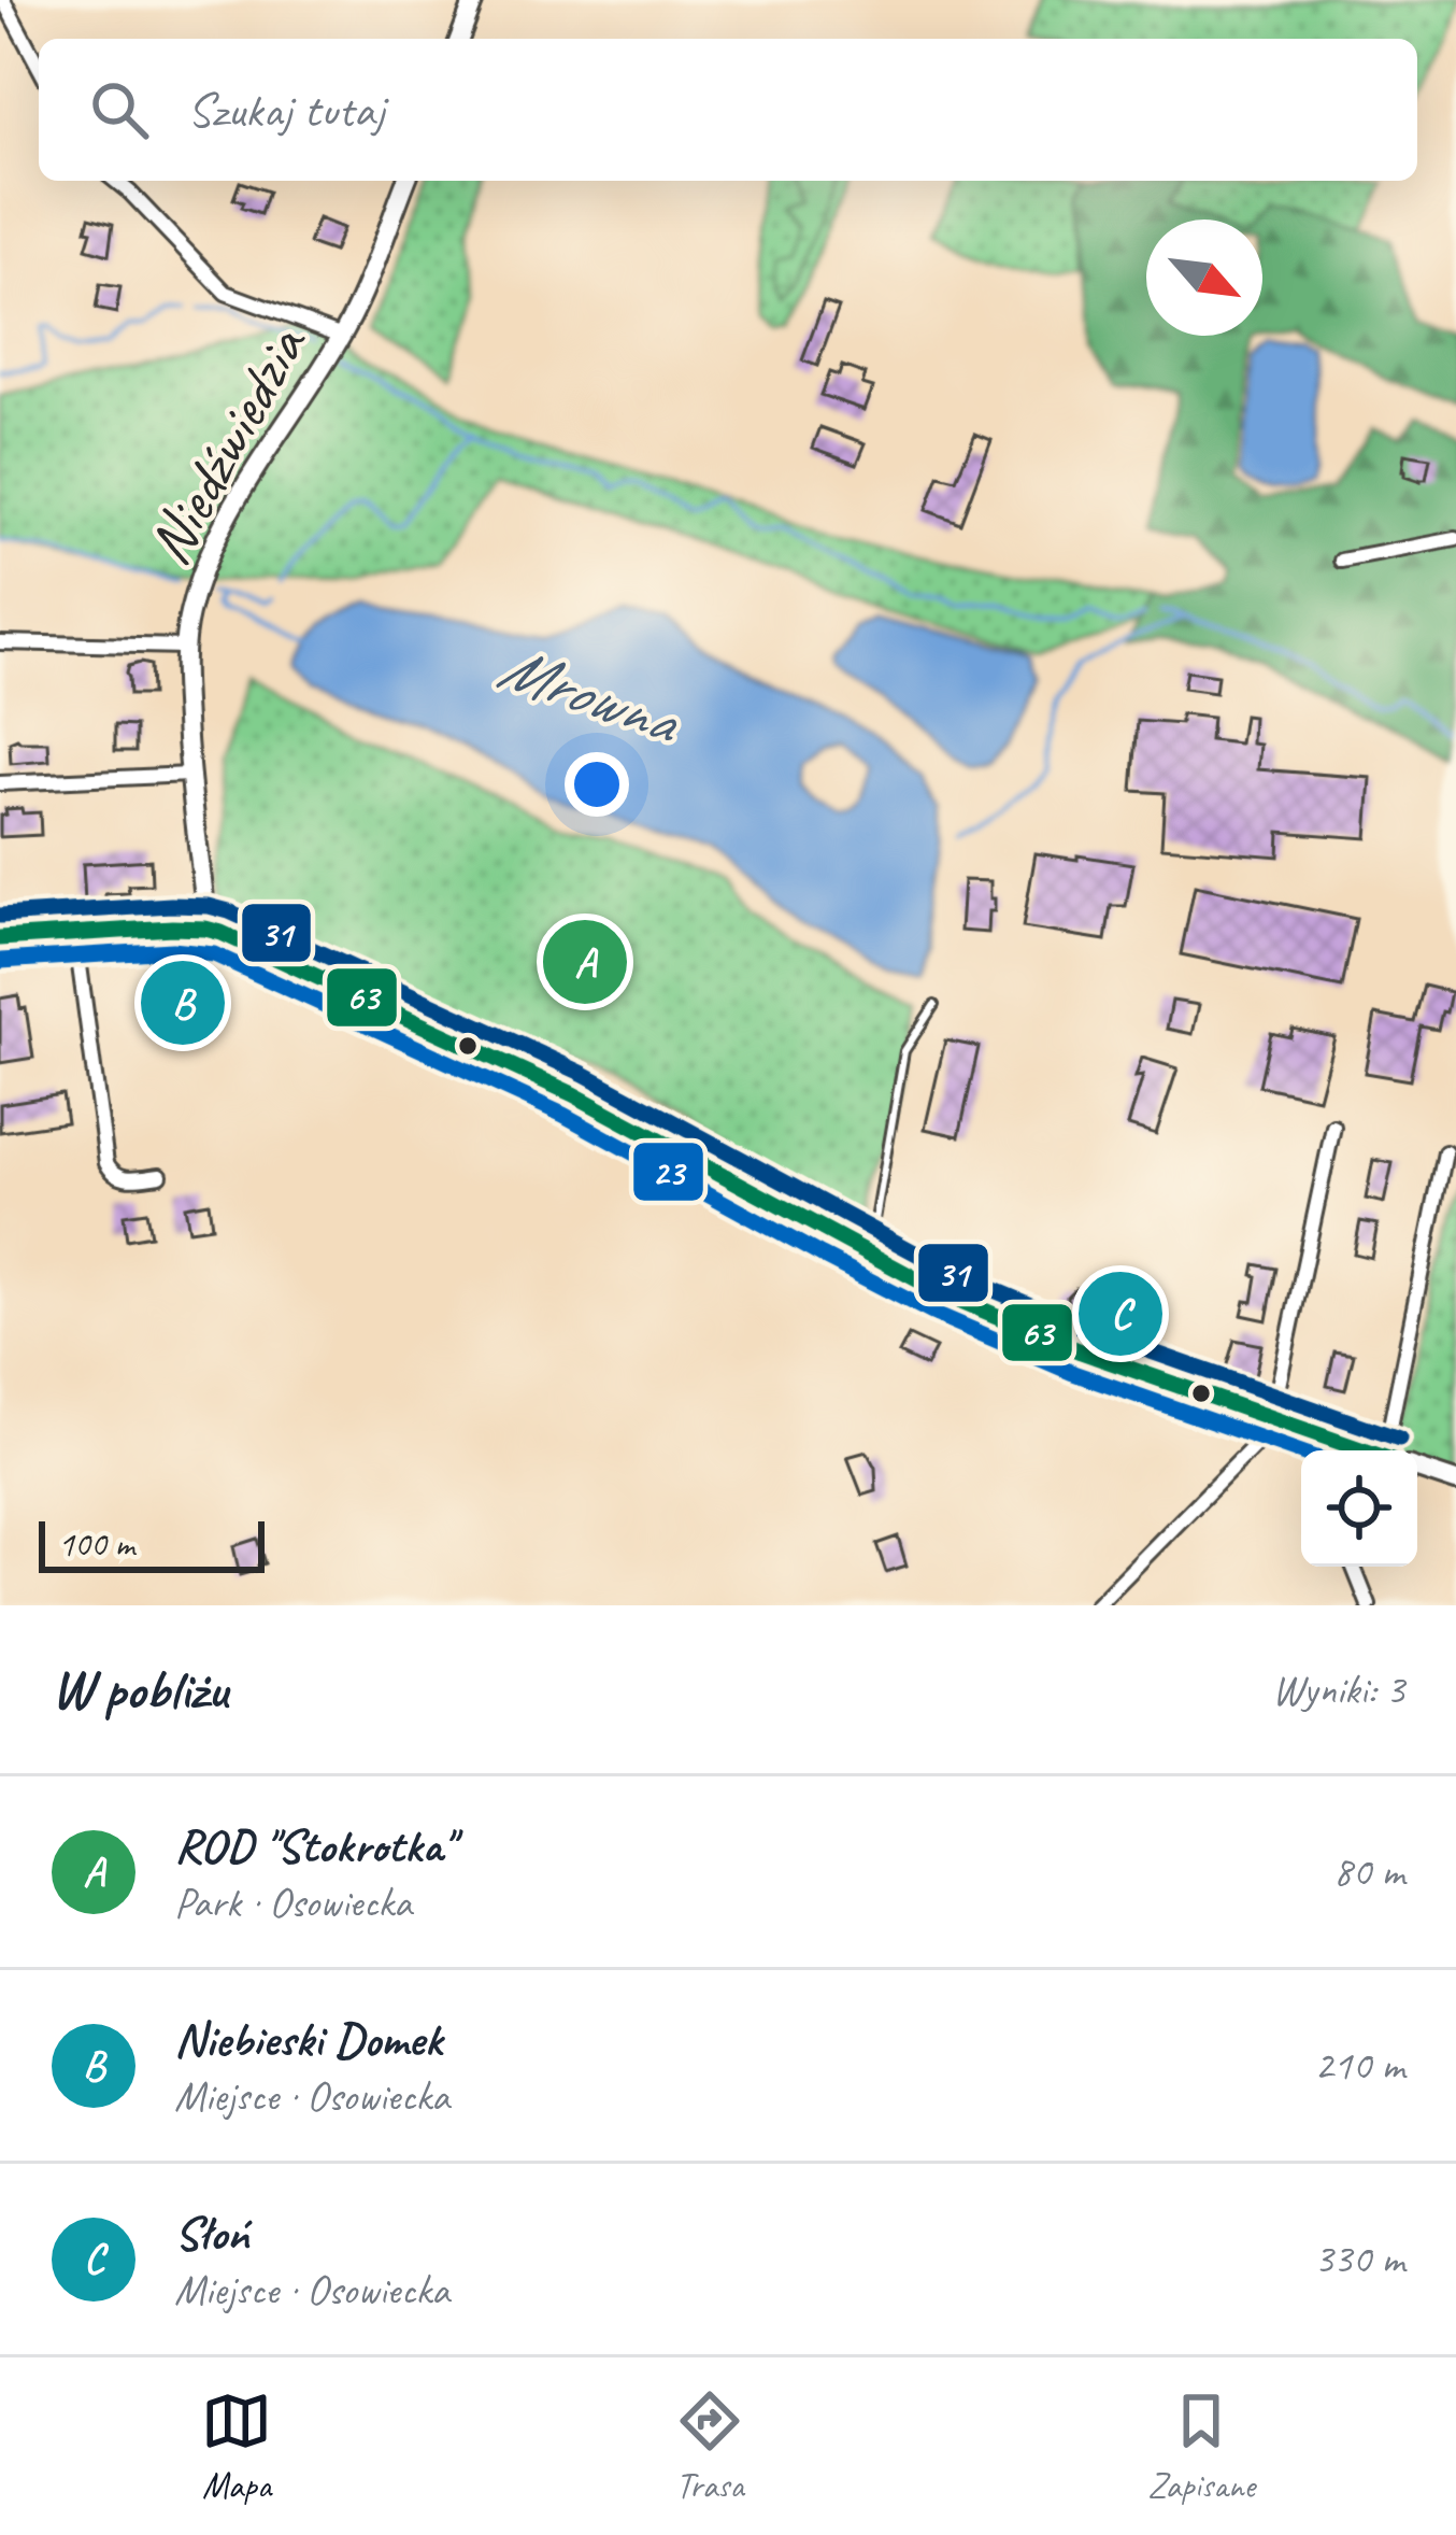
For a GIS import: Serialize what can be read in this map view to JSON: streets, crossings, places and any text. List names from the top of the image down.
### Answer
{
  "streets": {
    "street": ["Niedźwiedzia"]
  },
  "water": ["Mrowna"],
  "lines": ["transit line 31", "transit line 63", "transit line 23"],
  "scale_bar": "100 m",
  "north": "bottom right",
  "page": {
    "search": "Szukaj tutaj",
    "pins": ["A", "B", "C"],
    "scale": "100 m",
    "heading": ["W pobliżu", "Wyniki: 3"],
    "list": [
      {
        "mark": "A",
        "name": "ROD \"Stokrotka\"",
        "note": "Park · Osowiecka",
        "value": "80 m"
      },
      {
        "mark": "B",
        "name": "Niebieski Domek",
        "note": "Miejsce · Osowiecka",
        "value": "210 m"
      },
      {
        "mark": "C",
        "name": "Słoń",
        "note": "Miejsce · Osowiecka",
        "value": "330 m"
      }
    ],
    "nav": ["Mapa", "Trasa", "Zapisane"]
  }
}
